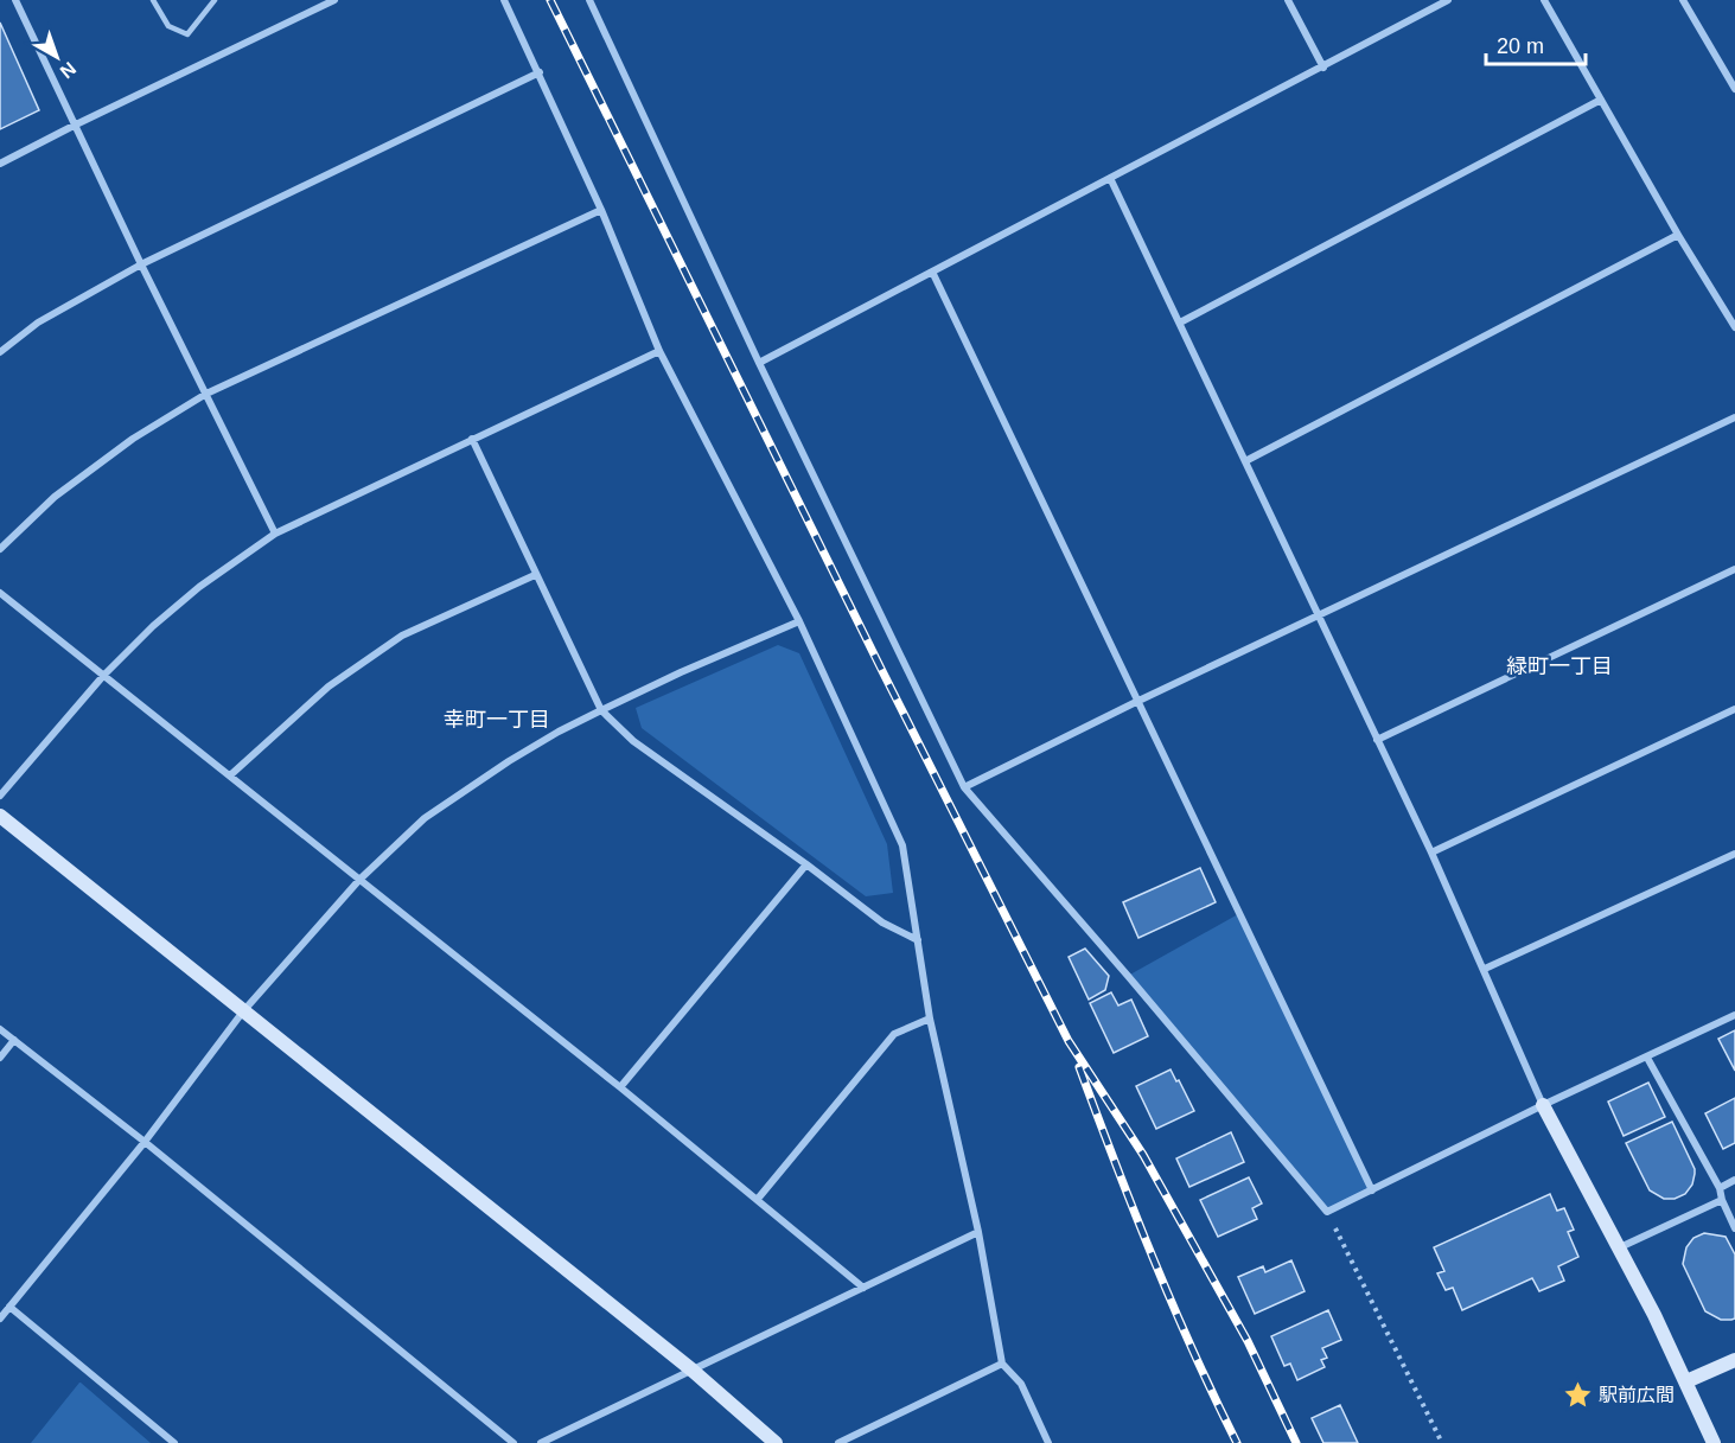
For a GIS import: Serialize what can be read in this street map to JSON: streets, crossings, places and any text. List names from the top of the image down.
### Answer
{
  "districts": ["緑町一丁目", "幸町一丁目"],
  "places": {
    "place": ["駅前広間"]
  },
  "scale_bar": "20 m",
  "north": "bottom right"
}
